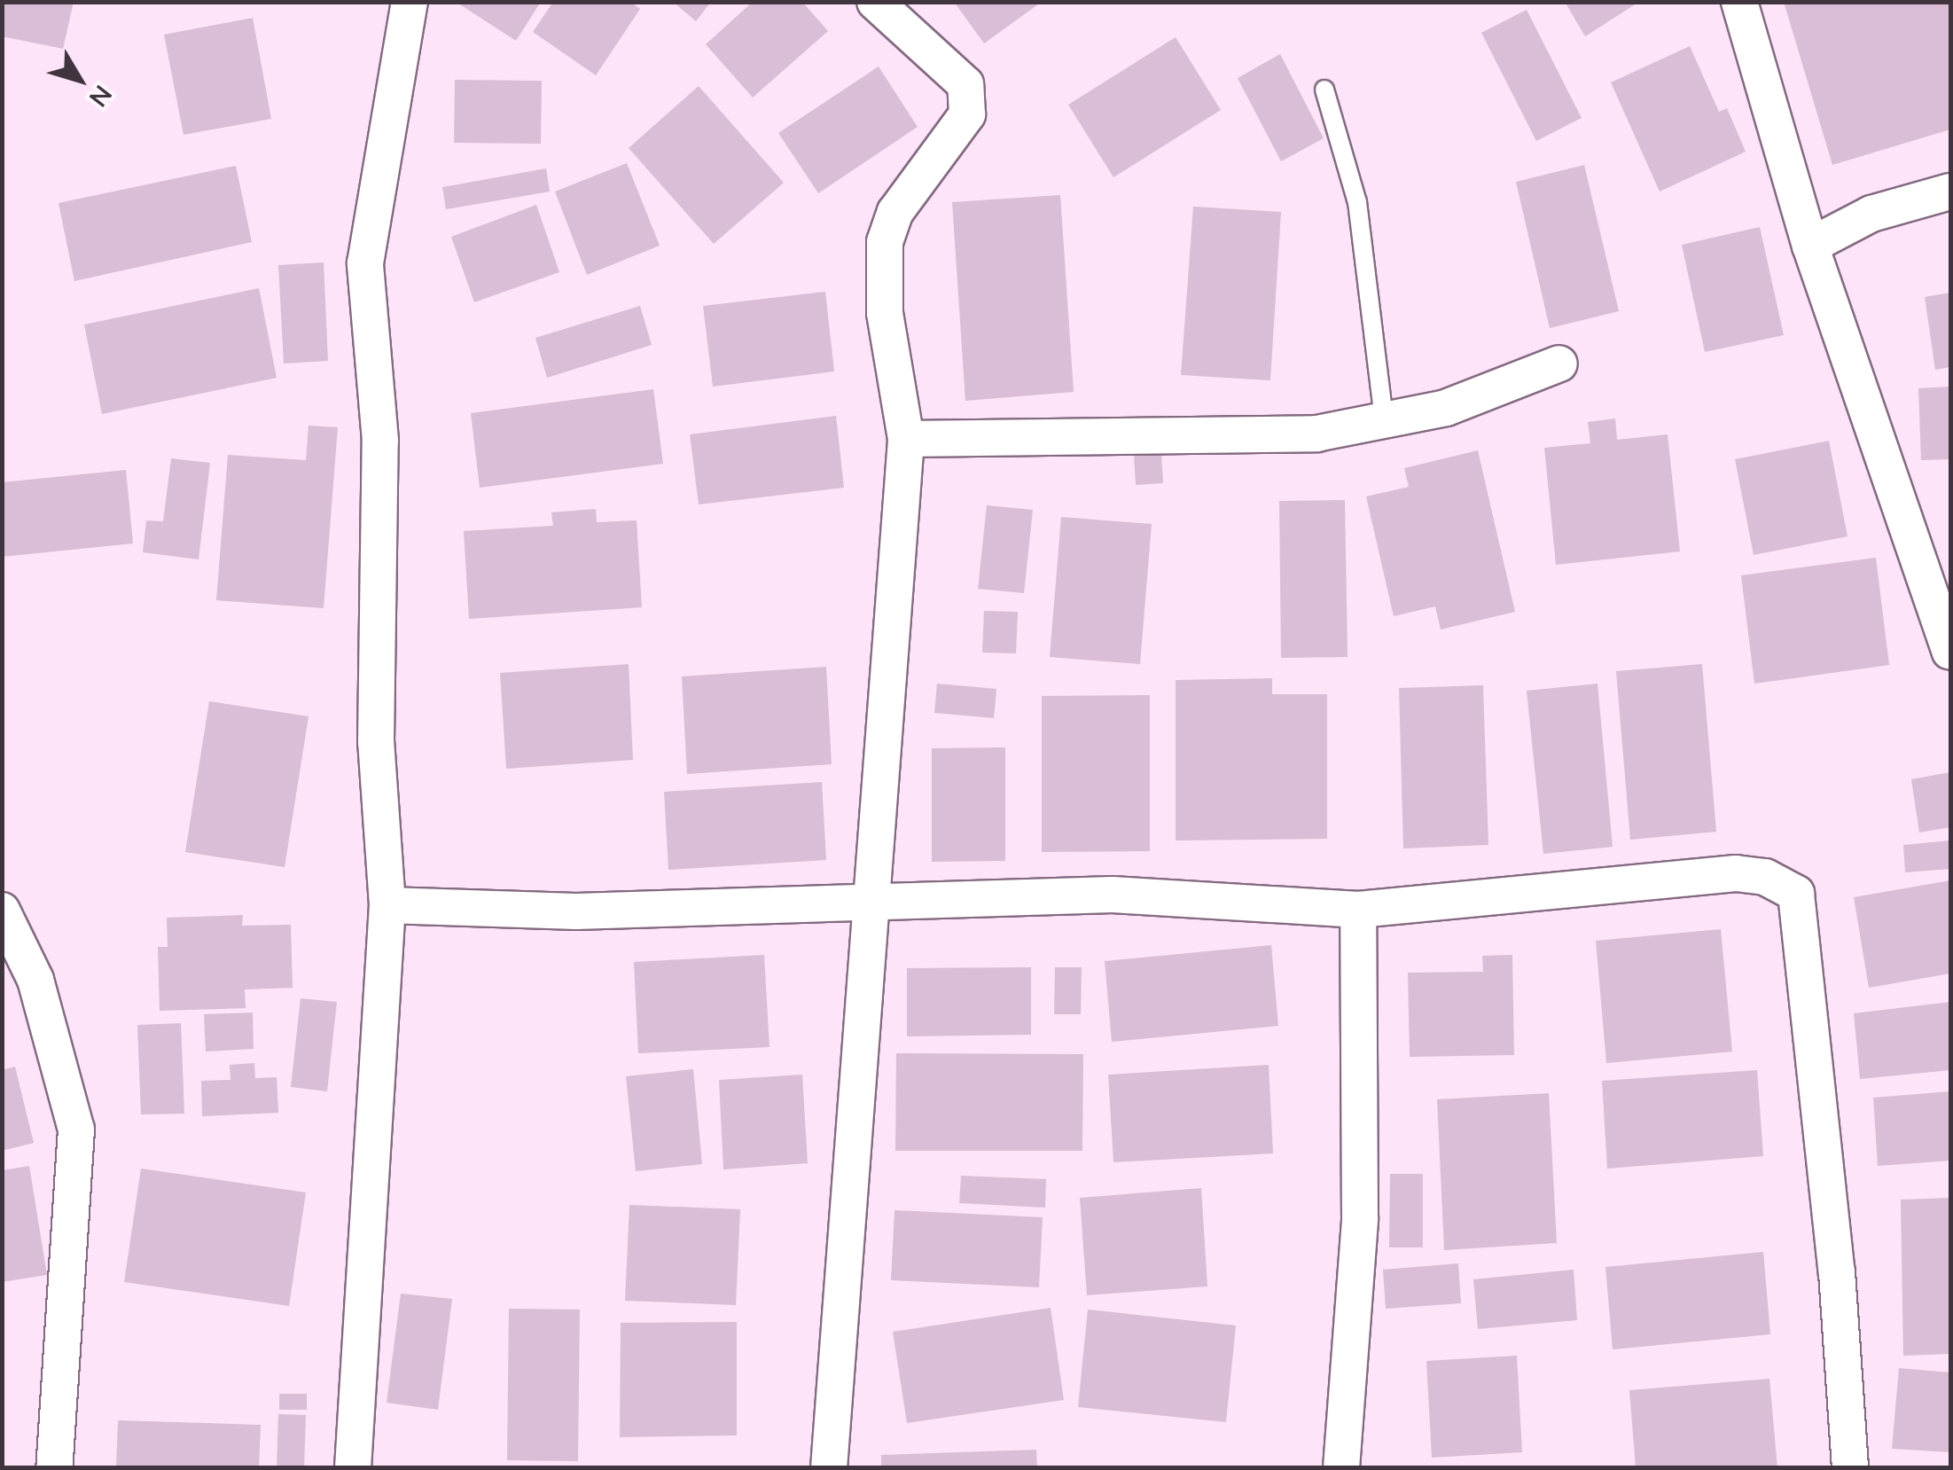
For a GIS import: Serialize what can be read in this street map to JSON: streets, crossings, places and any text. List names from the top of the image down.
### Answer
{
  "north": "bottom right"
}
